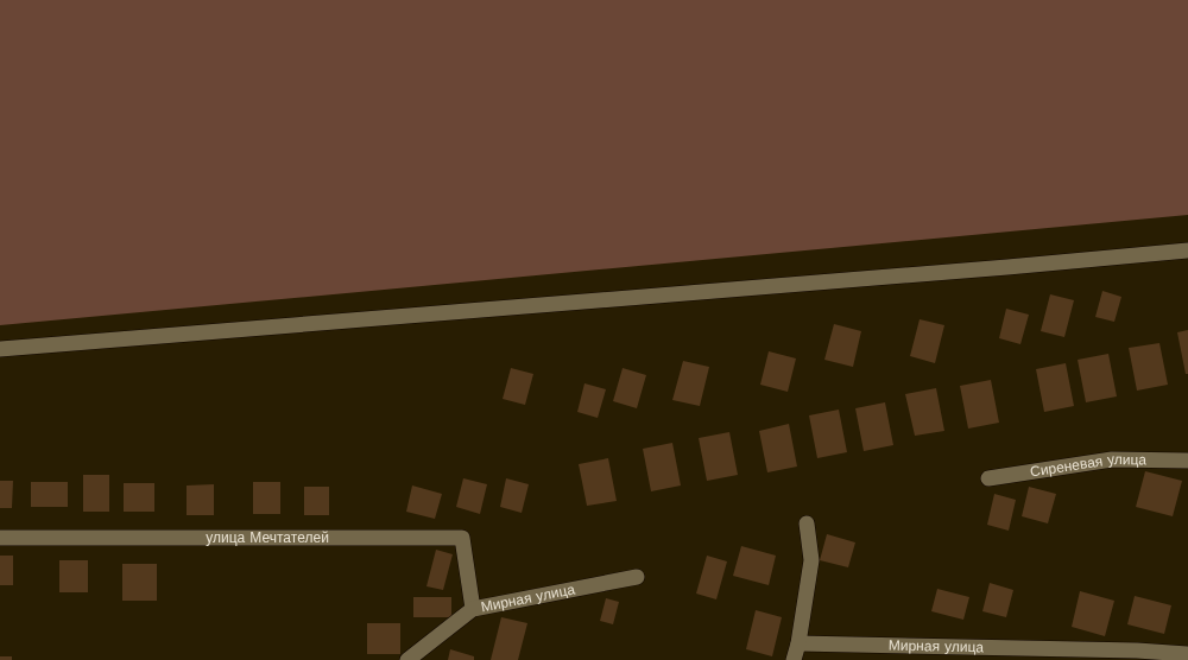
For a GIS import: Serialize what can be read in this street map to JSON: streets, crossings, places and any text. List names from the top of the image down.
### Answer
{
  "streets": {
    "street": ["Сиреневая улица", "улица Мечтателей", "Мирная улица"]
  },
  "crossings": [
    ["улица Мечтателей", "Мирная улица"]
  ]
}
